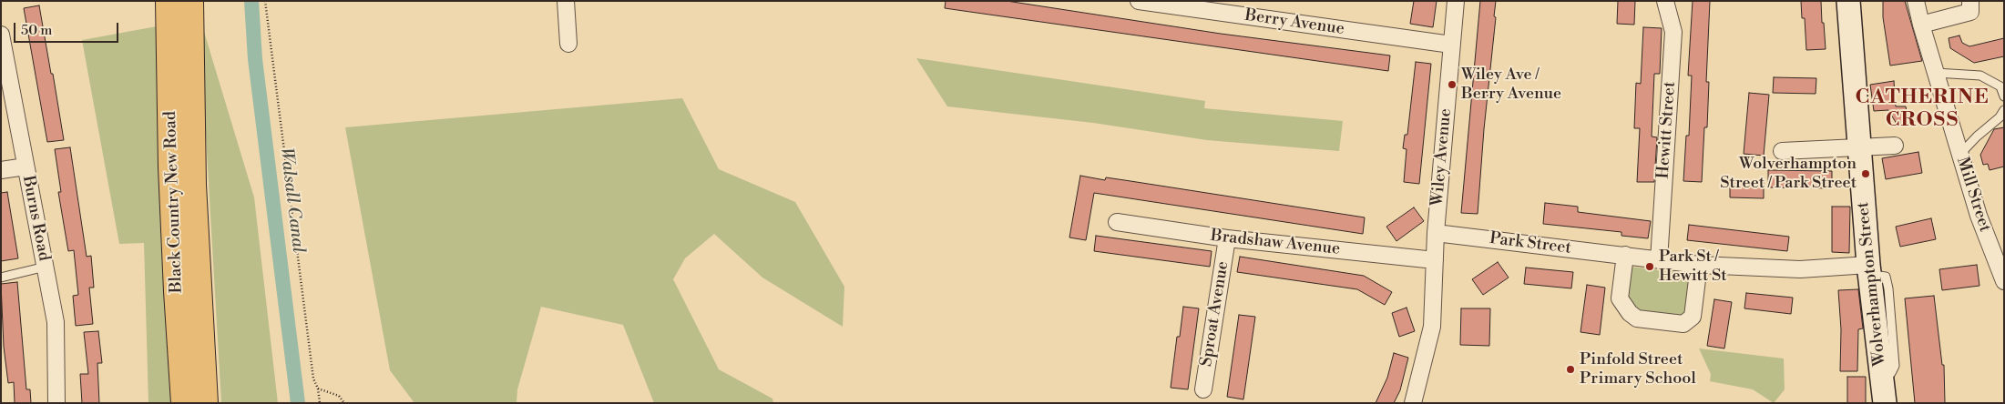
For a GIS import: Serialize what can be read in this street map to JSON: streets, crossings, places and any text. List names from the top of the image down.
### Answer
{
  "streets": {
    "highway": ["Black Country New Road"],
    "street": [
      "Berry Avenue",
      "Hewitt Street",
      "Wiley Avenue",
      "Mill Street",
      "Burns Road",
      "Bradshaw Avenue",
      "Park Street",
      "Wolverhampton Street",
      "Sproat Avenue"
    ]
  },
  "crossings": [
    ["Berry Avenue", "Wiley Avenue"],
    ["Hewitt Street", "Park Street"],
    ["Wiley Avenue", "Bradshaw Avenue"],
    ["Wiley Avenue", "Park Street"],
    ["Bradshaw Avenue", "Sproat Avenue"],
    ["Park Street", "Wolverhampton Street"]
  ],
  "districts": ["CATHERINE CROSS"],
  "water": ["Walsall Canal"],
  "places": [
    "Wiley Ave / Berry Avenue",
    "Wolverhampton Street / Park Street",
    "Park St / Hewitt St",
    "Pinfold Street Primary School"
  ],
  "scale_bar": "50 m"
}
